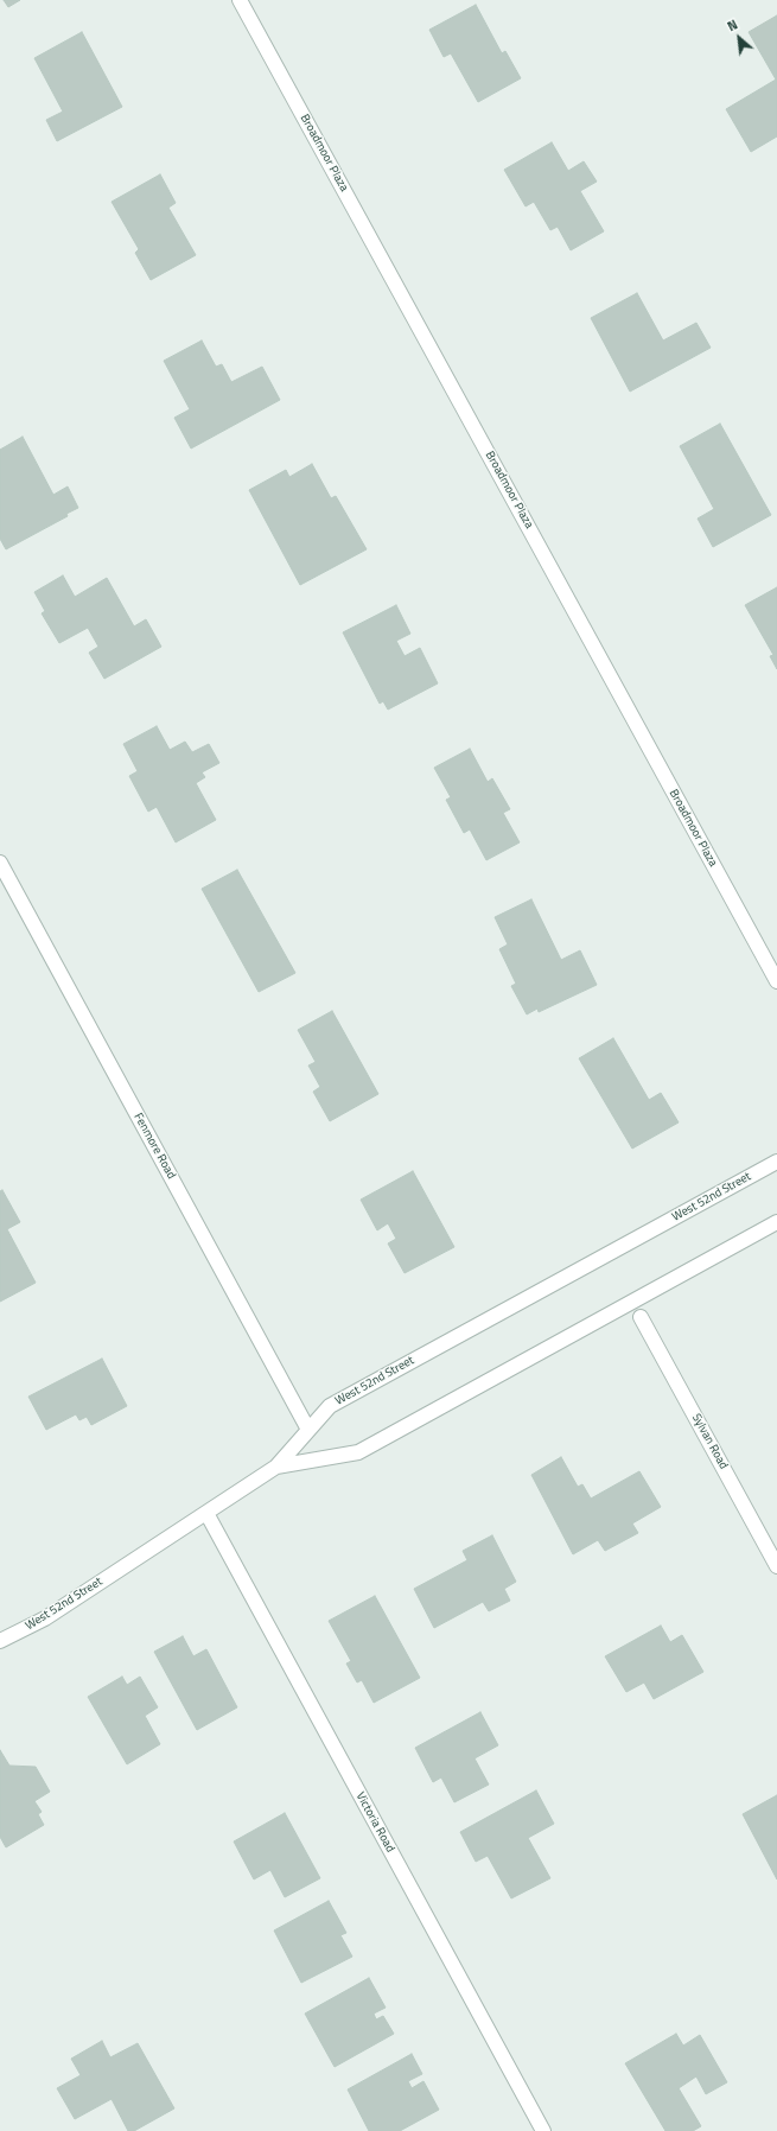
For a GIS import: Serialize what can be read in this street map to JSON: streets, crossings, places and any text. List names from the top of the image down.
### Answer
{
  "streets": {
    "street": [
      "Broadmoor Plaza",
      "Fenmore Road",
      "West 52nd Street",
      "Sylvan Road",
      "Victoria Road"
    ]
  },
  "crossings": [
    ["Fenmore Road", "West 52nd Street"],
    ["West 52nd Street", "Victoria Road"]
  ],
  "north": "top left"
}
